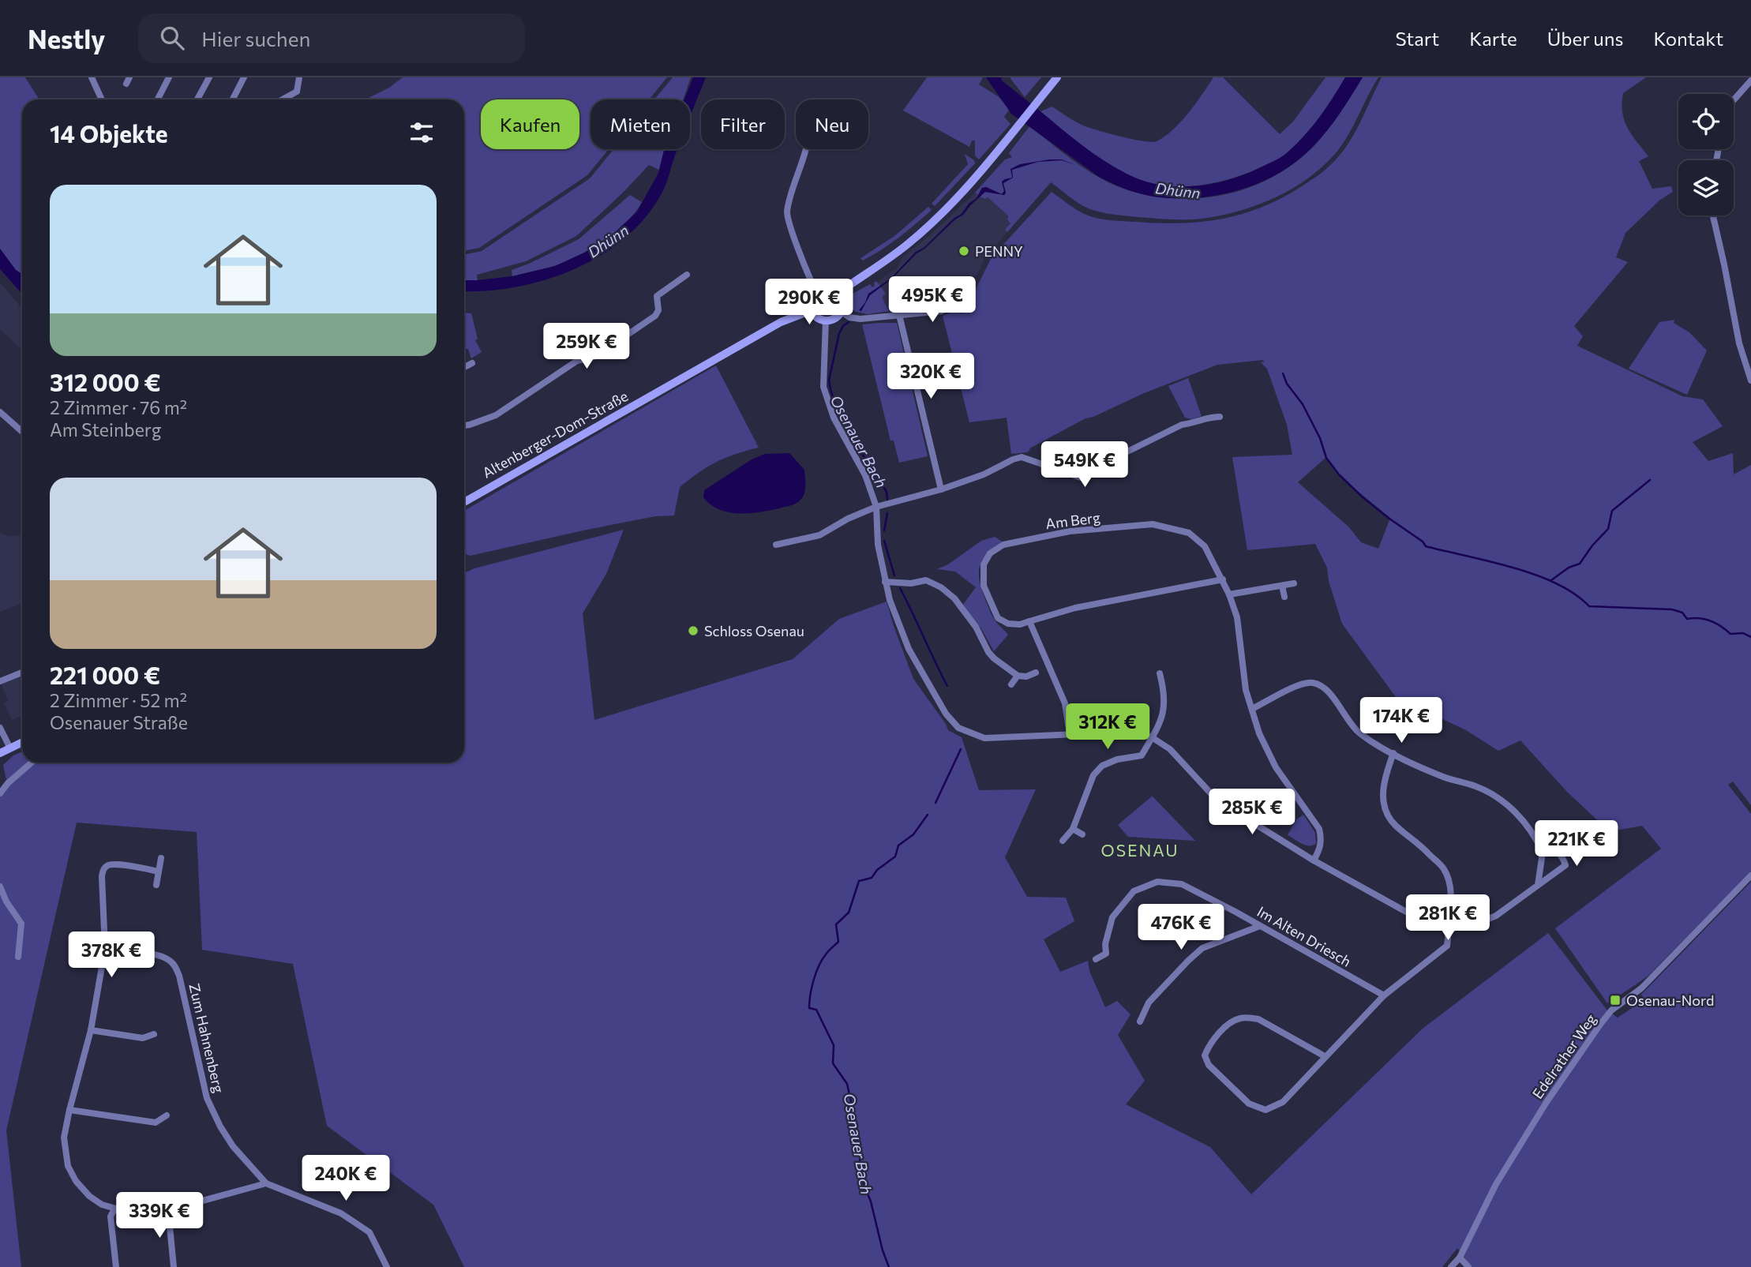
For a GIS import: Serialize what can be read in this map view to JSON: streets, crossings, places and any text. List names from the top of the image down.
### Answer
{
  "streets": {
    "main road": ["Altenberger-Dom-Straße"],
    "street": [
      "Am Berg",
      "Im Alten Driesch",
      "Zum Hahnenberg",
      "Edelrather Weg"
    ]
  },
  "districts": ["OSENAU"],
  "water": ["Dhünn", "Osenauer Bach"],
  "places": {
    "other": ["PENNY", "Schloss Osenau"],
    "transit": ["Osenau-Nord"]
  },
  "page": {
    "header": "Nestly",
    "search": "Hier suchen",
    "nav": [
      "Start",
      "Karte",
      "Über uns",
      "Kontakt"
    ],
    "chip": [
      "Kaufen",
      "Mieten",
      "Filter",
      "Neu"
    ],
    "heading": "14 Objekte",
    "list": [
      {
        "name": "312 000 €",
        "note": "2 Zimmer · 76 m² · Am Steinberg"
      },
      {
        "name": "221 000 €",
        "note": "2 Zimmer · 52 m² · Osenauer Straße"
      }
    ],
    "price": [
      "495K €",
      "290K €",
      "259K €",
      "320K €",
      "549K €",
      "174K €",
      "312K €",
      "285K €",
      "221K €",
      "281K €",
      "476K €",
      "378K €",
      "240K €",
      "339K €"
    ]
  }
}
